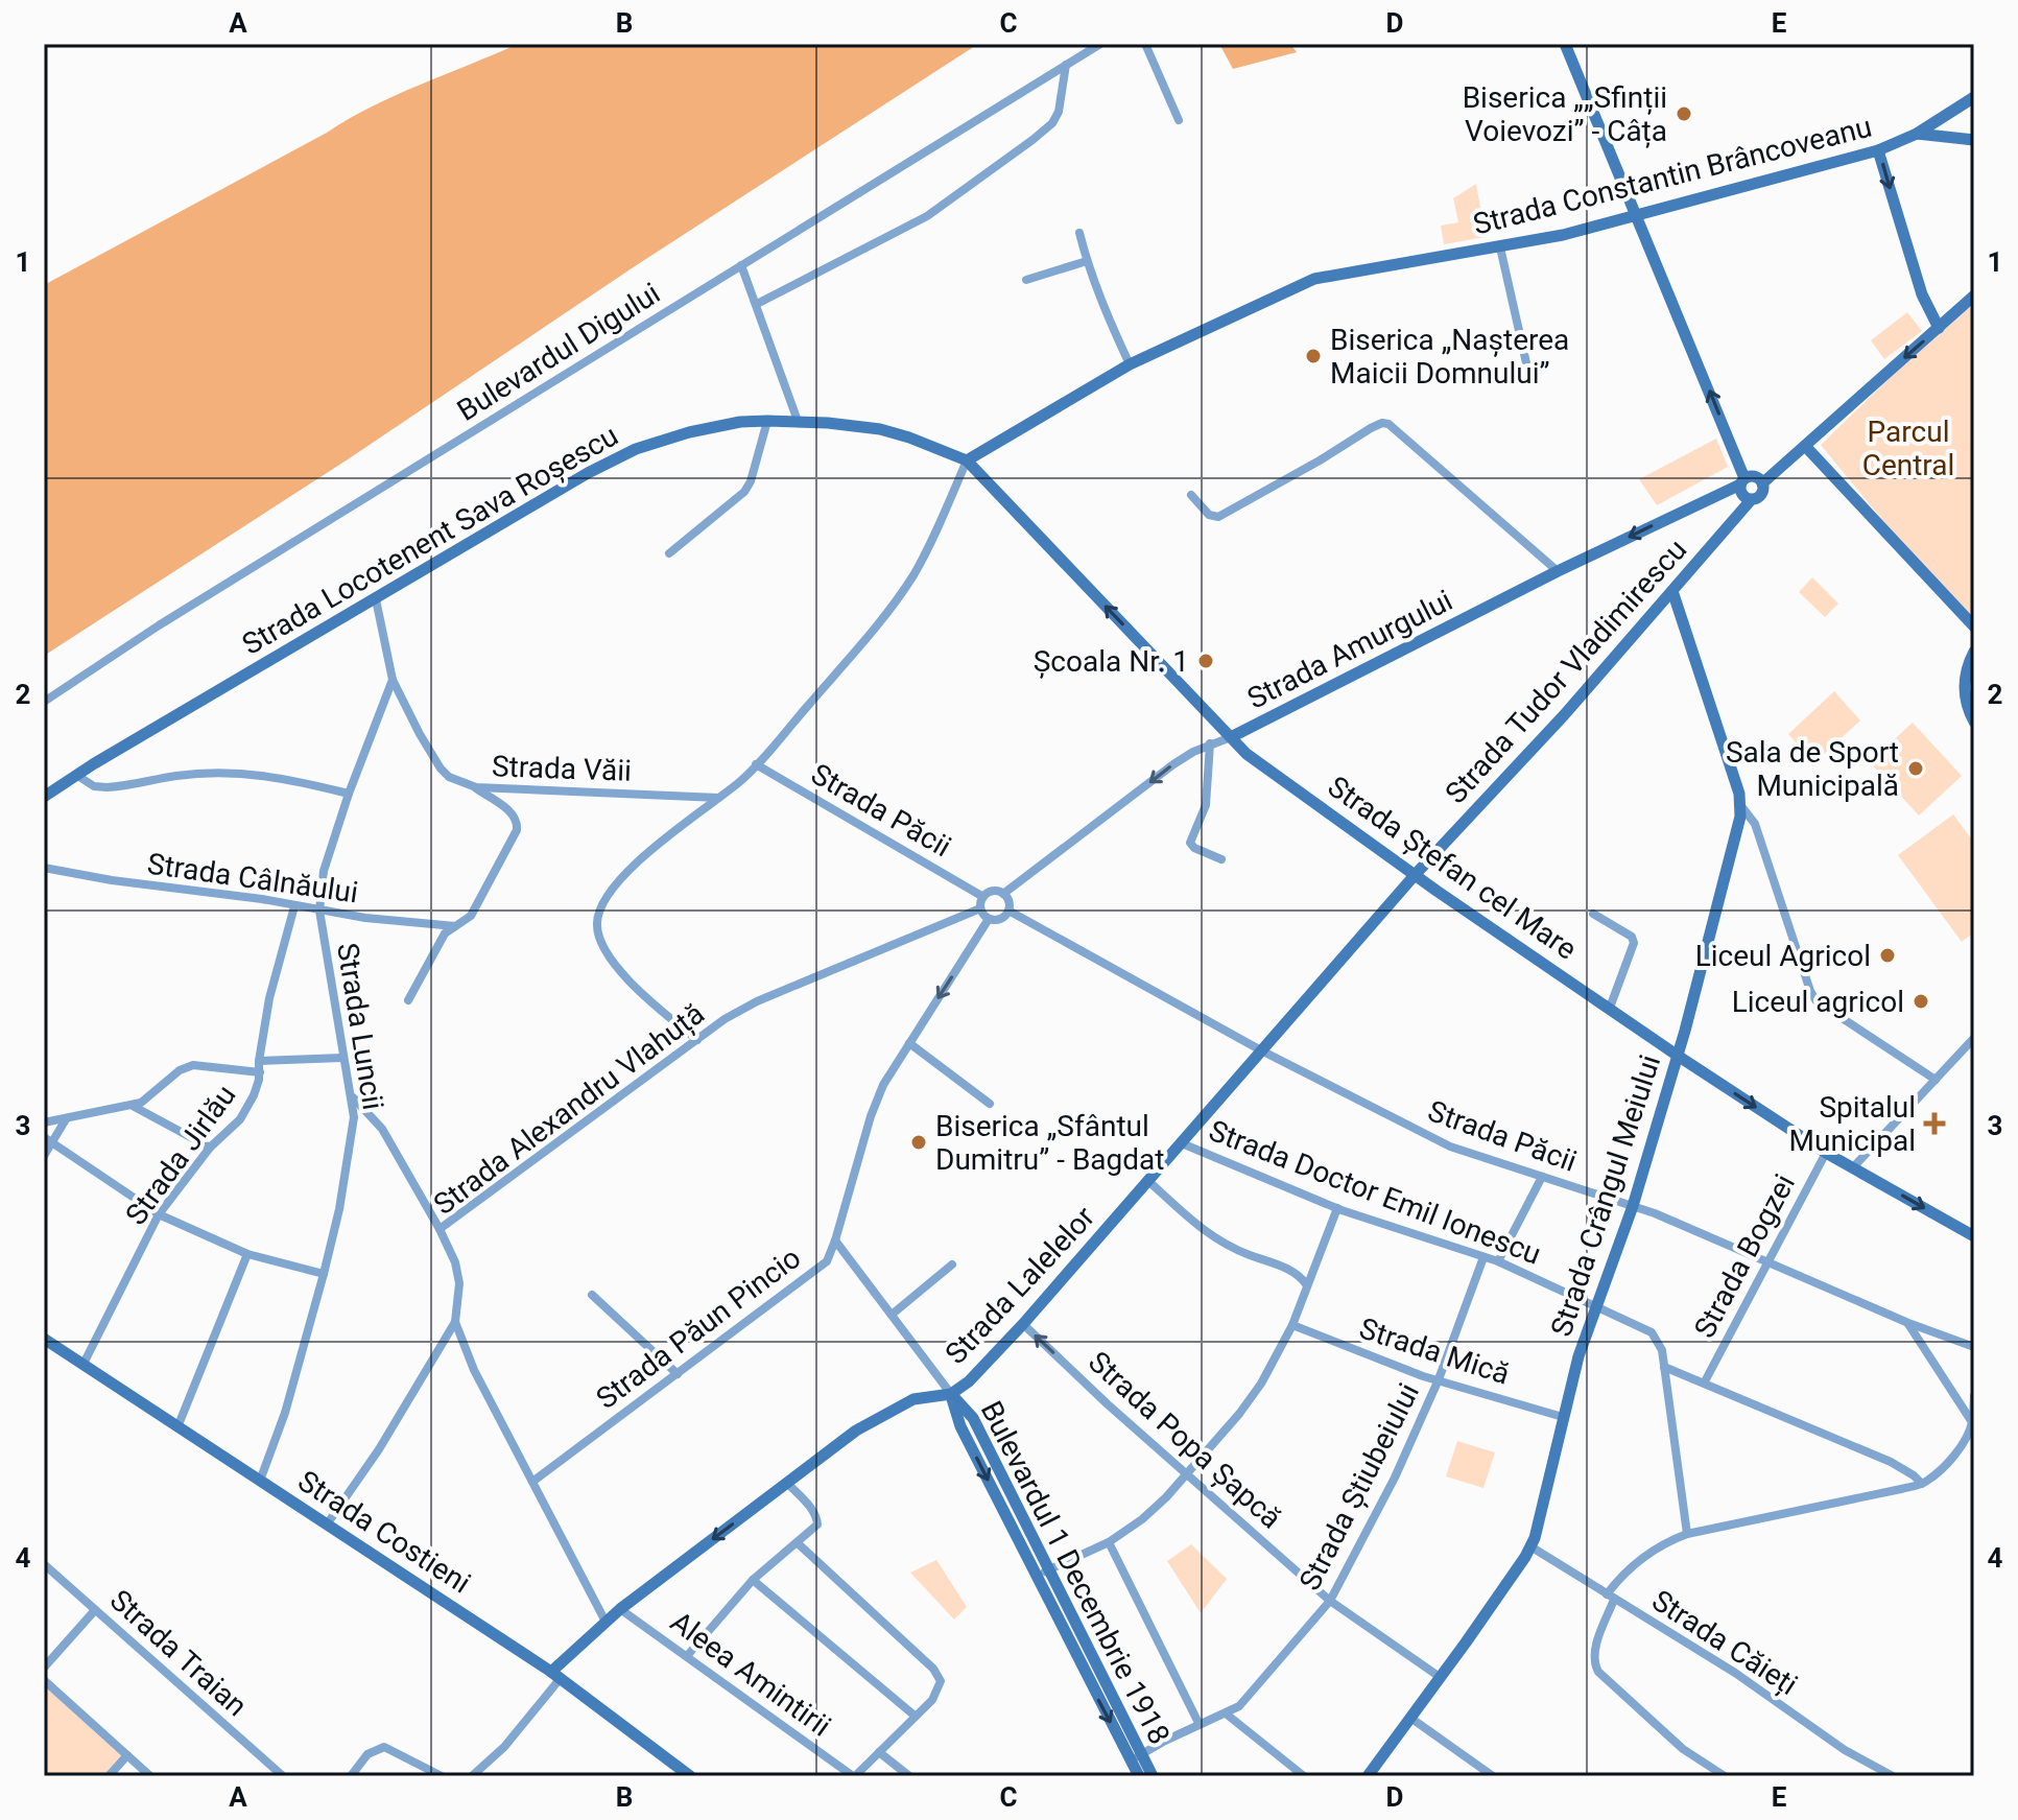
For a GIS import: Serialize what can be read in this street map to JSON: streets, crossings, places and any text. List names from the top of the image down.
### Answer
{
  "streets": {
    "street": [
      "Strada Constantin Brâncoveanu",
      "Bulevardul Digului",
      "Strada Locotenent Sava Roșescu",
      "Strada Amurgului",
      "Strada Tudor Vladimirescu",
      "Strada Văii",
      "Strada Păcii",
      "Strada Ștefan cel Mare",
      "Strada Câlnăului",
      "Strada Luncii",
      "Strada Alexandru Vlahuță",
      "Strada Jirlău",
      "Strada Doctor Emil Ionescu",
      "Strada Crângul Meiului",
      "Strada Bogzei",
      "Strada Lalelelor",
      "Strada Păun Pincio",
      "Strada Mică",
      "Strada Popa Șapcă",
      "Strada Știubeiului",
      "Strada Costieni",
      "Bulevardul 1 Decembrie 1918",
      "Strada Căieți",
      "Strada Traian",
      "Aleea Amintirii"
    ]
  },
  "crossings": [
    ["Strada Constantin Brâncoveanu", "Strada Locotenent Sava Roșescu"],
    ["Strada Constantin Brâncoveanu", "Strada Ștefan cel Mare"],
    ["Strada Locotenent Sava Roșescu", "Strada Văii"],
    ["Strada Locotenent Sava Roșescu", "Strada Ștefan cel Mare"],
    ["Strada Amurgului", "Strada Tudor Vladimirescu"],
    ["Strada Amurgului", "Strada Păcii"],
    ["Strada Amurgului", "Strada Ștefan cel Mare"],
    ["Strada Amurgului", "Strada Alexandru Vlahuță"],
    ["Strada Amurgului", "Strada Păun Pincio"],
    ["Strada Tudor Vladimirescu", "Strada Ștefan cel Mare"],
    ["Strada Tudor Vladimirescu", "Strada Crângul Meiului"],
    ["Strada Tudor Vladimirescu", "Strada Lalelelor"],
    ["Strada Văii", "Strada Luncii"],
    ["Strada Păcii", "Strada Alexandru Vlahuță"],
    ["Strada Păcii", "Strada Crângul Meiului"],
    ["Strada Păcii", "Strada Bogzei"],
    ["Strada Păcii", "Strada Lalelelor"],
    ["Strada Păcii", "Strada Păun Pincio"],
    ["Strada Ștefan cel Mare", "Strada Crângul Meiului"],
    ["Strada Ștefan cel Mare", "Strada Bogzei"],
    ["Strada Ștefan cel Mare", "Strada Lalelelor"],
    ["Strada Câlnăului", "Strada Luncii"],
    ["Strada Câlnăului", "Strada Jirlău"],
    ["Strada Luncii", "Strada Costieni"],
    ["Strada Alexandru Vlahuță", "Strada Păun Pincio"],
    ["Strada Alexandru Vlahuță", "Strada Costieni"],
    ["Strada Jirlău", "Strada Costieni"],
    ["Strada Doctor Emil Ionescu", "Strada Crângul Meiului"],
    ["Strada Doctor Emil Ionescu", "Strada Lalelelor"],
    ["Strada Doctor Emil Ionescu", "Strada Știubeiului"],
    ["Strada Crângul Meiului", "Strada Mică"],
    ["Strada Crângul Meiului", "Strada Popa Șapcă"],
    ["Strada Crângul Meiului", "Strada Căieți"],
    ["Strada Lalelelor", "Strada Popa Șapcă"],
    ["Strada Lalelelor", "Strada Costieni"],
    ["Strada Lalelelor", "Bulevardul 1 Decembrie 1918"],
    ["Strada Lalelelor", "Aleea Amintirii"],
    ["Strada Păun Pincio", "Bulevardul 1 Decembrie 1918"],
    ["Strada Mică", "Strada Știubeiului"],
    ["Strada Popa Șapcă", "Strada Știubeiului"],
    ["Strada Știubeiului", "Bulevardul 1 Decembrie 1918"]
  ],
  "one_way": ["Strada Amurgului", "Strada Popa Șapcă"],
  "parks": ["Parcul Central"],
  "places": {
    "other": [
      "Biserica „„Sfinții Voievozi” - Câța",
      "Biserica „Nașterea Maicii Domnului”",
      "Școala Nr. 1",
      "Sala de Sport Municipală",
      "Liceul Agricol",
      "Liceul agricol",
      "Biserica „Sfântul Dumitru” - Bagdat"
    ],
    "health": ["Spitalul Municipal"]
  },
  "grid": {
    "columns": [
      "A",
      "B",
      "C",
      "D",
      "E"
    ],
    "rows": [
      "1",
      "2",
      "3",
      "4"
    ]
  }
}
